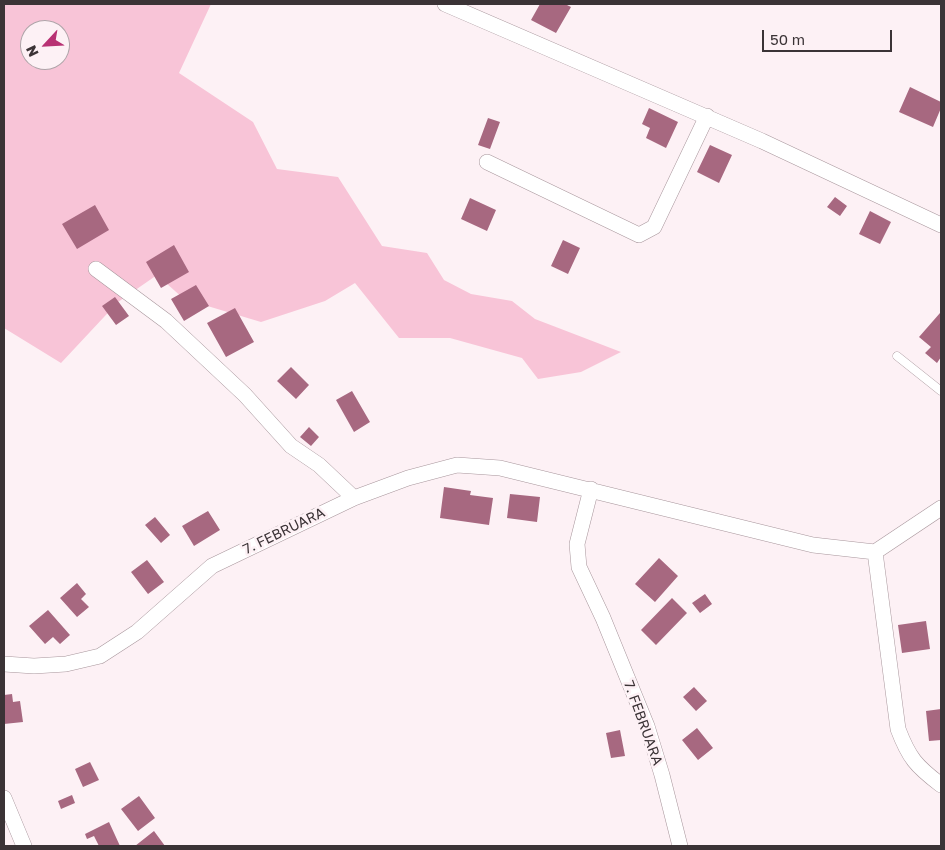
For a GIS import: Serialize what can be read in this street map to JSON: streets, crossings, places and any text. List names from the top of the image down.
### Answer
{
  "streets": {
    "street": ["7. FEBRUARA"]
  },
  "scale_bar": "50 m",
  "north": "bottom left"
}
